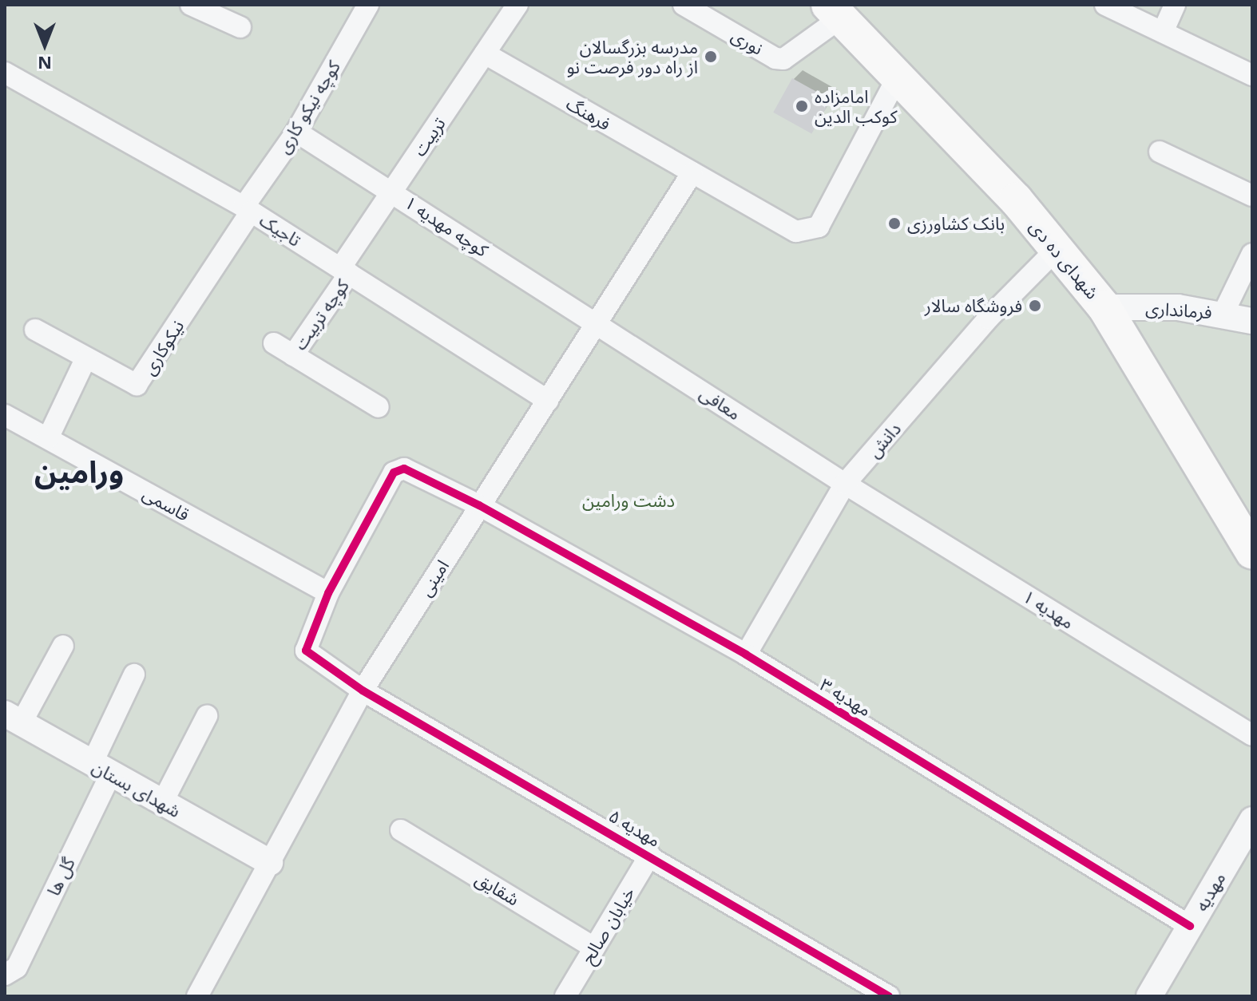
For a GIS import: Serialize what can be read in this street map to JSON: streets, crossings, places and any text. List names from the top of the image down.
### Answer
{
  "streets": {
    "main road": ["شهدای ده دی"],
    "street": [
      "نوری",
      "کوچه نیکو کاری",
      "فرهنگ",
      "تربیت",
      "کوچه مهدیه ۱",
      "تاجیک",
      "فرمانداری",
      "کوچه تربیت",
      "نیکوکاری",
      "معافی",
      "دانش",
      "قاسمی",
      "امینی",
      "مهدیه ۱",
      "مهدیه ۳",
      "شهدای بستان",
      "مهدیه ۵",
      "گل ها",
      "شقایق",
      "مهدیه",
      "خیابان صالح"
    ]
  },
  "crossings": [
    ["نوری", "شهدای ده دی"],
    ["کوچه نیکو کاری", "کوچه مهدیه ۱"],
    ["کوچه نیکو کاری", "تاجیک"],
    ["کوچه نیکو کاری", "نیکوکاری"],
    ["فرهنگ", "تربیت"],
    ["فرهنگ", "شهدای ده دی"],
    ["فرهنگ", "امینی"],
    ["تربیت", "کوچه مهدیه ۱"],
    ["تربیت", "تاجیک"],
    ["تربیت", "کوچه تربیت"],
    ["کوچه مهدیه ۱", "معافی"],
    ["کوچه مهدیه ۱", "امینی"],
    ["تاجیک", "کوچه تربیت"],
    ["تاجیک", "نیکوکاری"],
    ["تاجیک", "امینی"],
    ["شهدای ده دی", "فرمانداری"],
    ["شهدای ده دی", "دانش"],
    ["معافی", "دانش"],
    ["معافی", "امینی"],
    ["معافی", "مهدیه ۱"],
    ["دانش", "مهدیه ۱"],
    ["دانش", "مهدیه ۳"],
    ["قاسمی", "مهدیه ۳"],
    ["قاسمی", "مهدیه ۵"],
    ["امینی", "مهدیه ۳"],
    ["امینی", "شهدای بستان"],
    ["امینی", "مهدیه ۵"],
    ["مهدیه ۳", "مهدیه ۵"],
    ["مهدیه ۳", "مهدیه"],
    ["شهدای بستان", "گل ها"],
    ["مهدیه ۵", "خیابان صالح"],
    ["شقایق", "خیابان صالح"]
  ],
  "districts": ["ورامین"],
  "parks": ["دشت ورامین"],
  "places": [
    "مدرسه بزرگسالان از راه دور فرصت نو",
    "امامزاده کوکب الدین",
    "بانک کشاورزی",
    "فروشگاه سالار"
  ],
  "north": "bottom"
}
